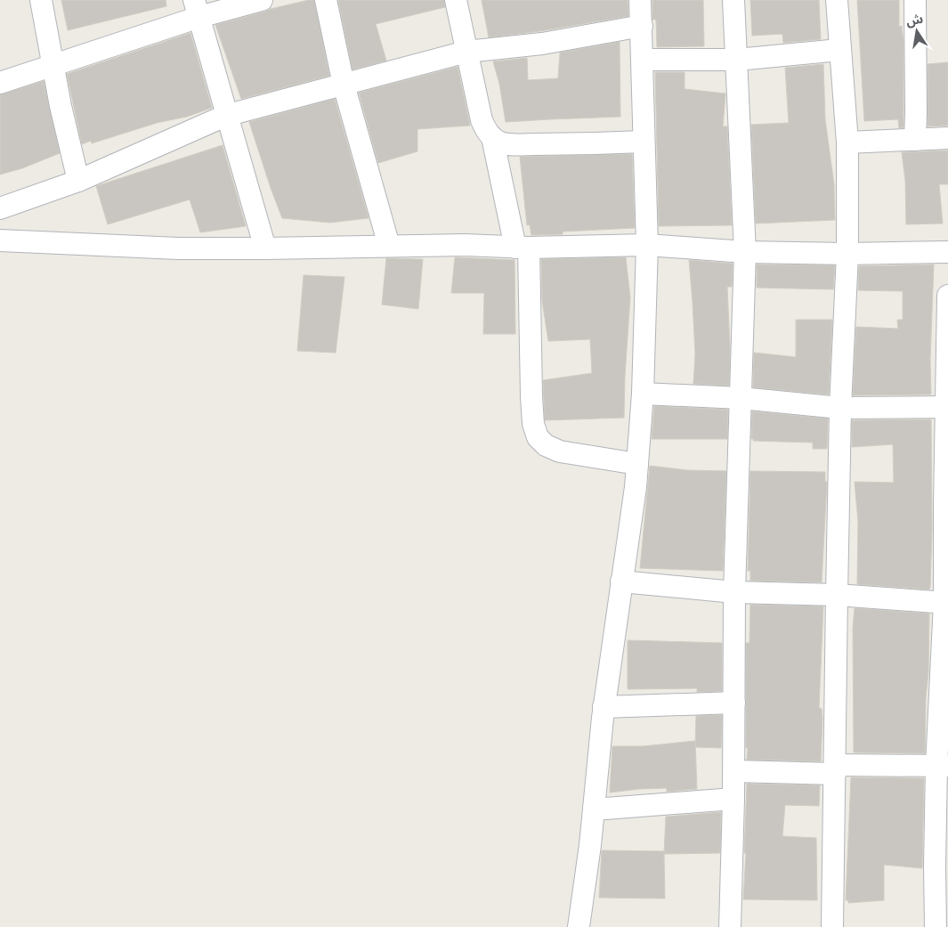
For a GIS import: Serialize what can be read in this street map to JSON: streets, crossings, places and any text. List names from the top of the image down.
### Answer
{
  "north": "top"
}
